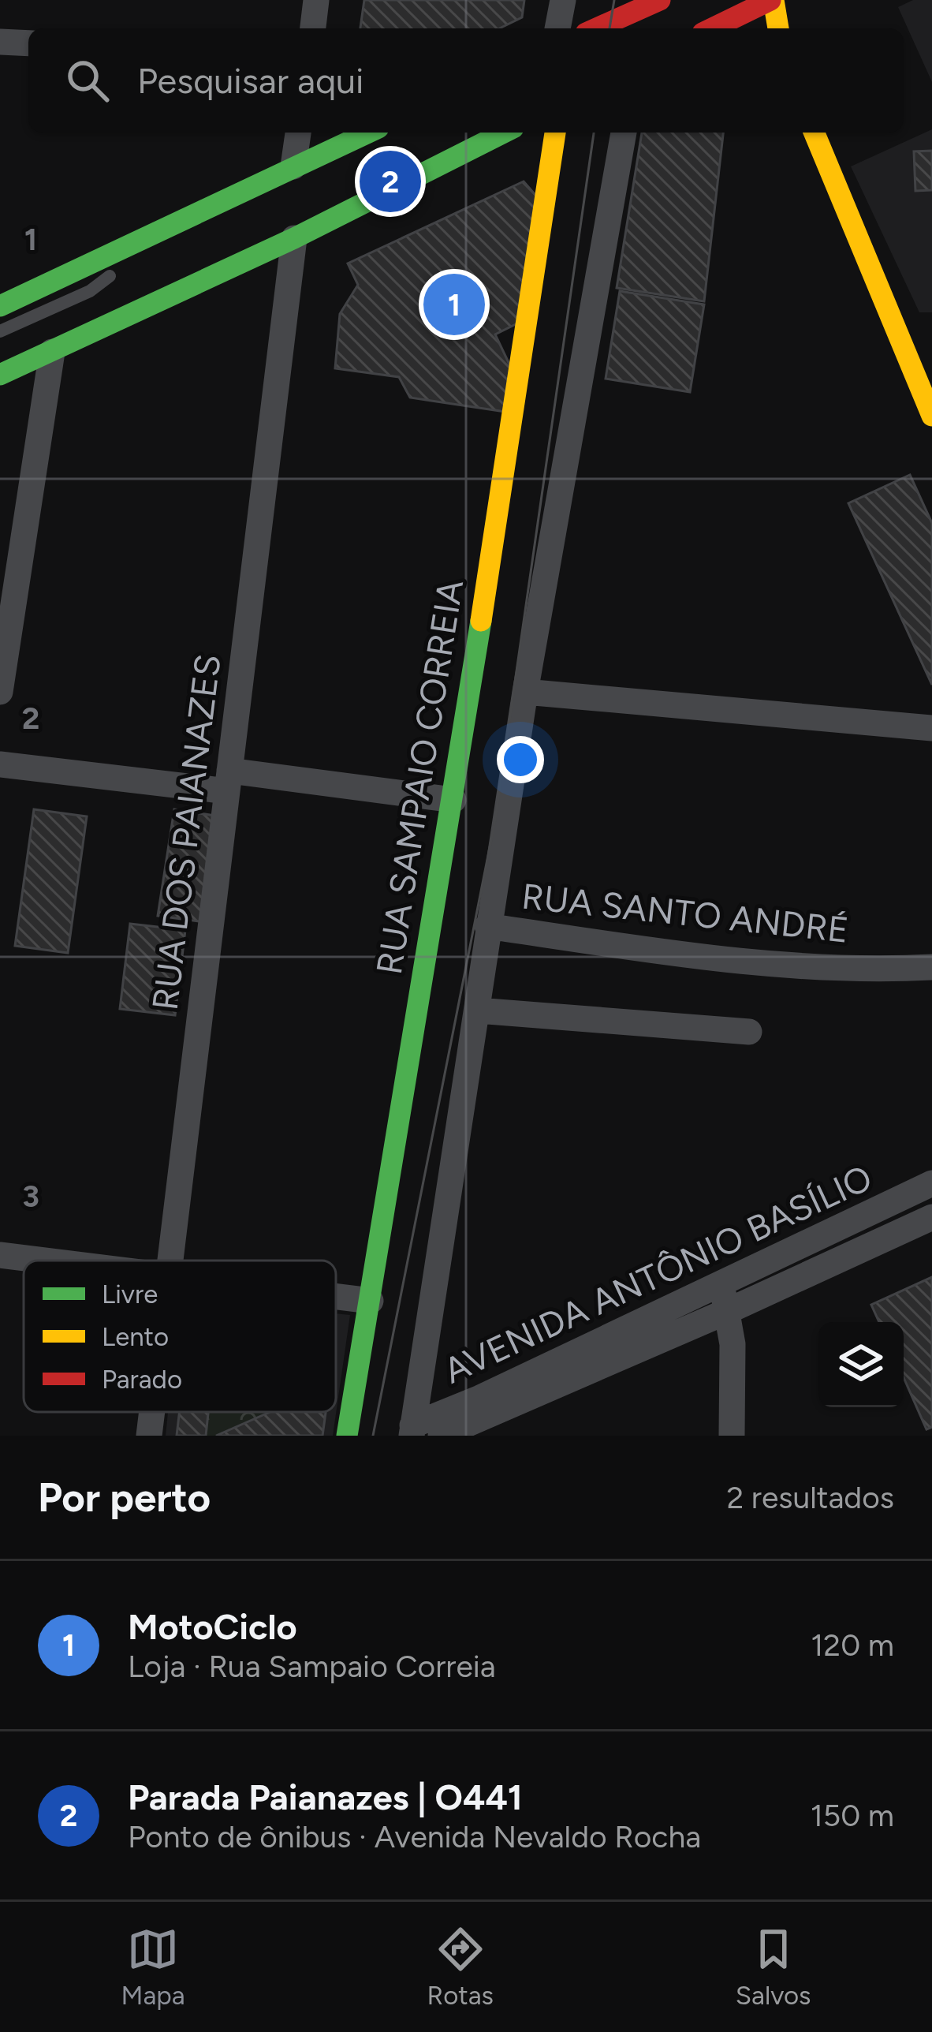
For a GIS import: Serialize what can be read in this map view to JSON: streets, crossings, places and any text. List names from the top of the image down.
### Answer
{
  "streets": {
    "main road": ["RUA SAMPAIO CORREIA"],
    "street": ["RUA DOS PAIANAZES", "RUA SANTO ANDRÉ", "AVENIDA ANTÔNIO BASÍLIO"]
  },
  "legend": ["Livre", "Lento", "Parado"],
  "page": {
    "search": "Pesquisar aqui",
    "pins": ["2", "1"],
    "heading": ["Por perto", "2 resultados"],
    "list": [
      {
        "mark": "1",
        "name": "MotoCiclo",
        "note": "Loja · Rua Sampaio Correia",
        "value": "120 m"
      },
      {
        "mark": "2",
        "name": "Parada Paianazes | O441",
        "note": "Ponto de ônibus · Avenida Nevaldo Rocha",
        "value": "150 m"
      }
    ],
    "nav": ["Mapa", "Rotas", "Salvos"]
  },
  "grid": {
    "rows": ["1", "2", "3"]
  }
}
